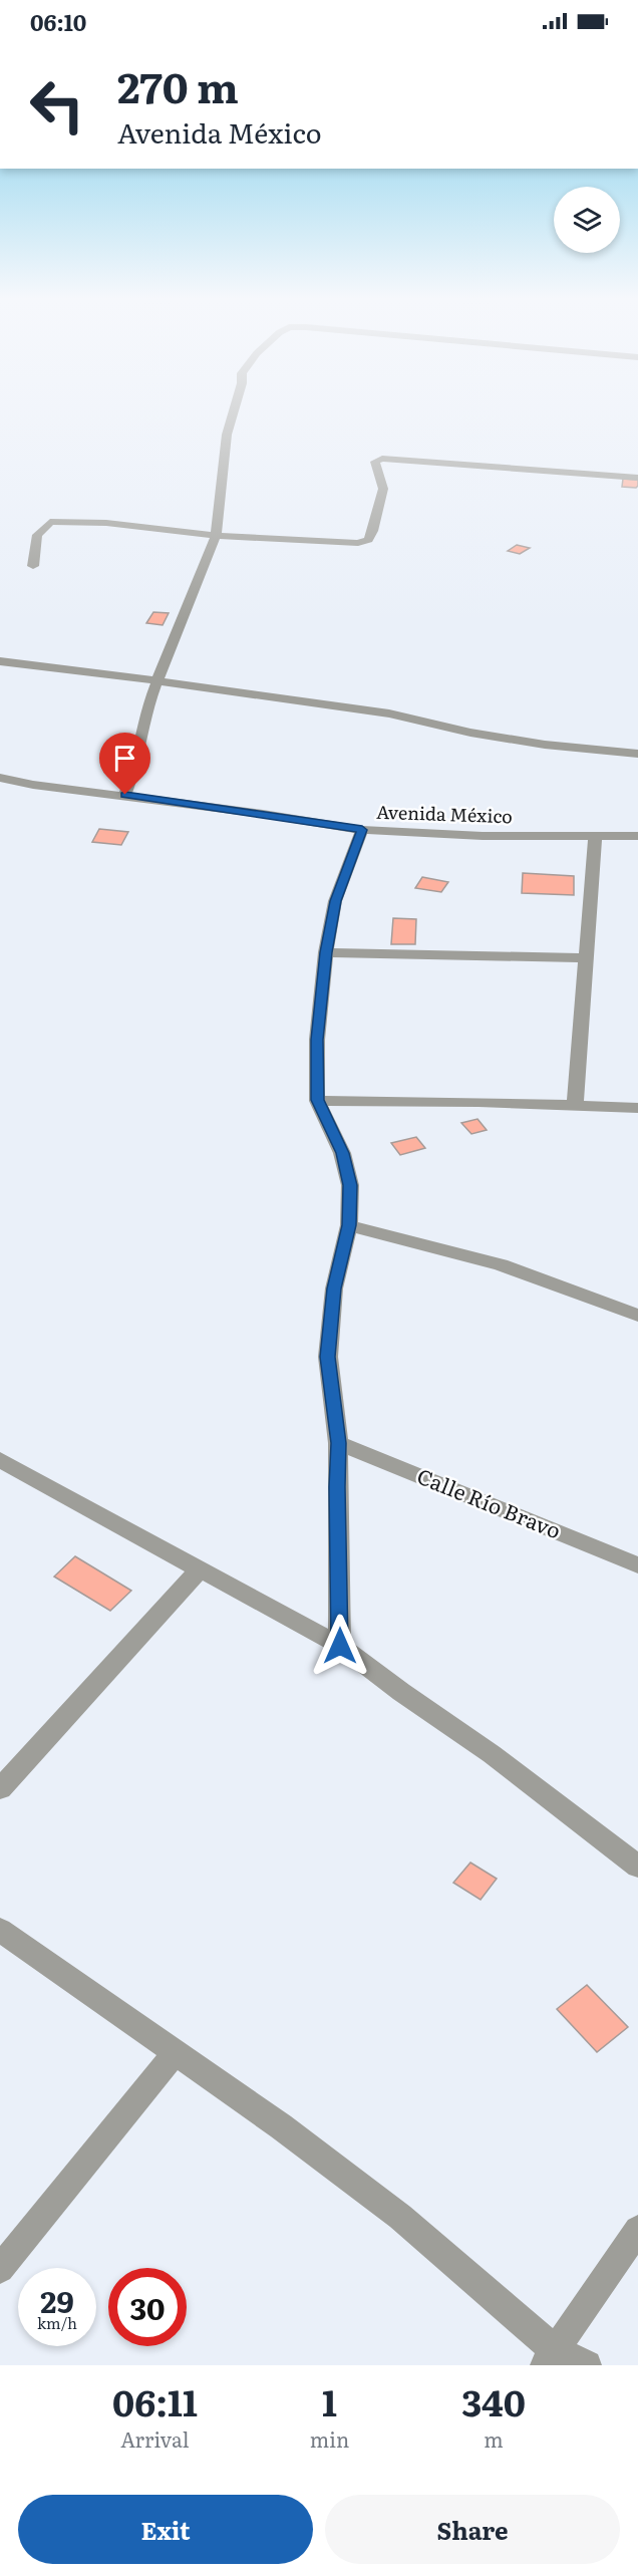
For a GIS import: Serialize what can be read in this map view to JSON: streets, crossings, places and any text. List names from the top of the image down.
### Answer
{
  "streets": {
    "street": ["Avenida México", "Calle Río Bravo"]
  },
  "page": {
    "status": "06:10",
    "turn": ["270 m", "Avenida México"],
    "speed": "29 km/h",
    "limit": "30",
    "eta": [
      "06:11",
      "Arrival",
      "1",
      "min",
      "340",
      "m"
    ],
    "buttons": ["Exit", "Share"]
  }
}
